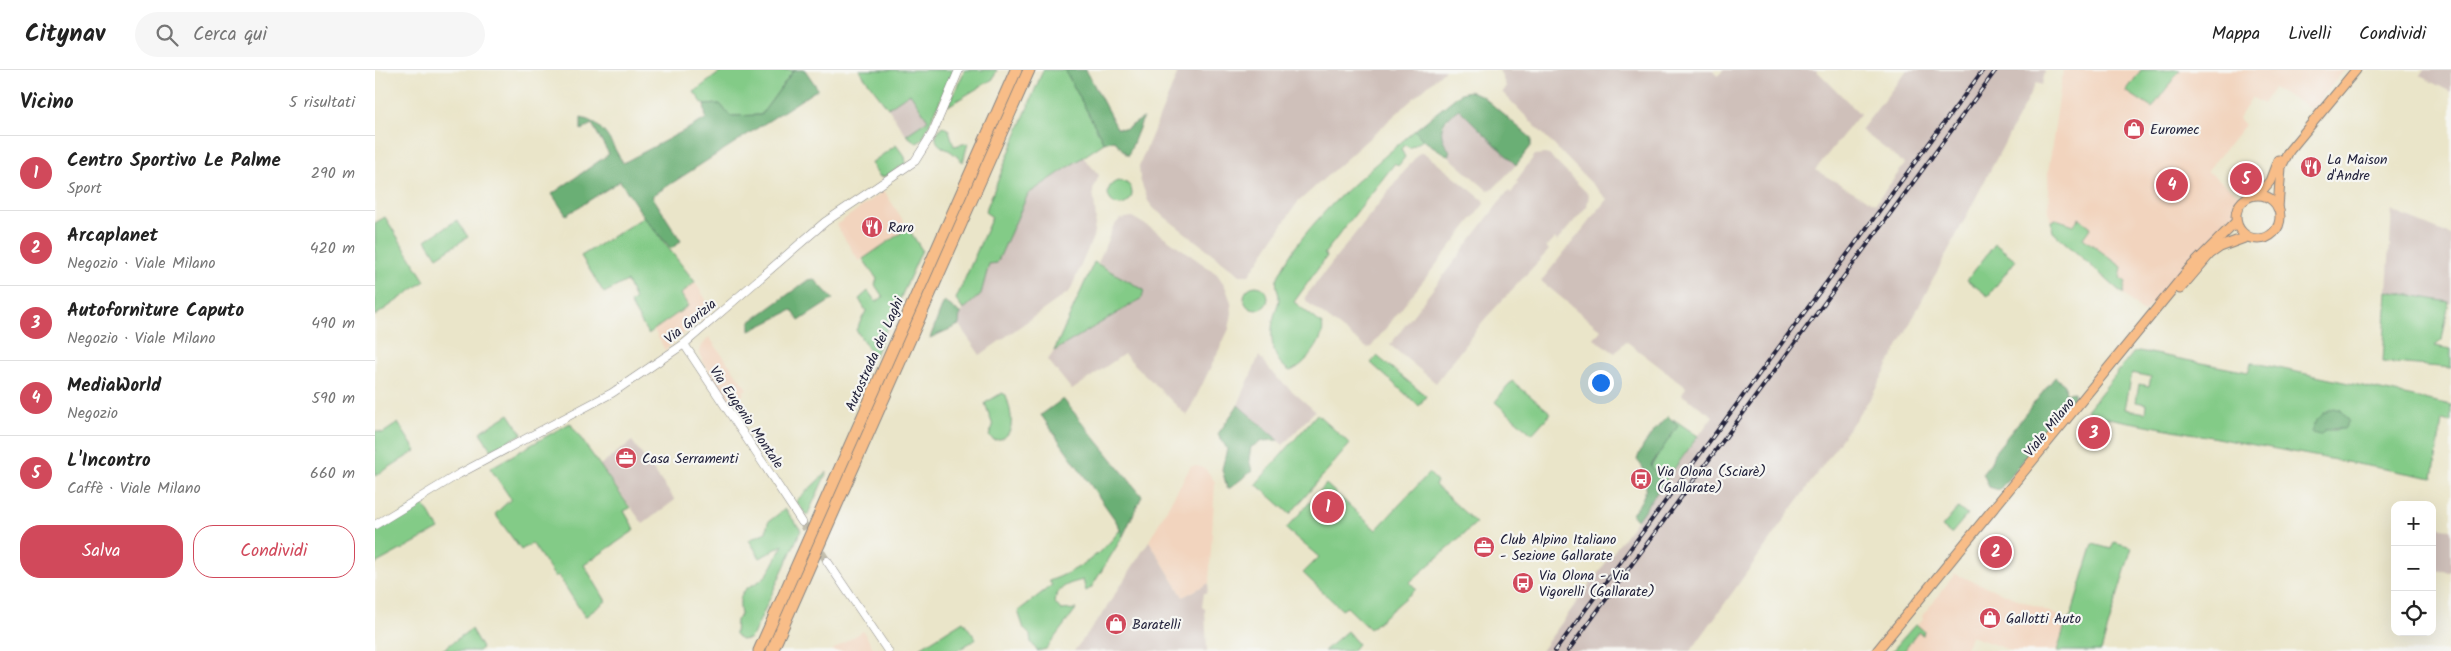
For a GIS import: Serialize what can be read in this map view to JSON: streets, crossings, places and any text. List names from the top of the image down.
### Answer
{
  "streets": {
    "highway": ["Autostrada dei Laghi"],
    "main road": ["Viale Milano"],
    "street": ["Via Gorizia", "Via Eugenio Montale"]
  },
  "crossings": [
    ["Via Gorizia", "Via Eugenio Montale"]
  ],
  "places": {
    "shop": ["Euromec", "Gallotti Auto", "Baratelli"],
    "restaurant": ["La Maison d'Andre", "Raro"],
    "office": ["Casa Serramenti", "Club Alpino Italiano - Sezione Gallarate"],
    "bus stop": ["Via Olona (Sciarè) (Gallarate)", "Via Olona - Via Vigorelli (Gallarate)"]
  },
  "page": {
    "header": "Citynav",
    "search": "Cerca qui",
    "nav": ["Mappa", "Livelli", "Condividi"],
    "heading": ["Vicino", "5 risultati"],
    "list": [
      {
        "mark": "1",
        "name": "Centro Sportivo Le Palme",
        "note": "Sport",
        "value": "290 m"
      },
      {
        "mark": "2",
        "name": "Arcaplanet",
        "note": "Negozio · Viale Milano",
        "value": "420 m"
      },
      {
        "mark": "3",
        "name": "Autoforniture Caputo",
        "note": "Negozio · Viale Milano",
        "value": "490 m"
      },
      {
        "mark": "4",
        "name": "MediaWorld",
        "note": "Negozio",
        "value": "590 m"
      },
      {
        "mark": "5",
        "name": "L'Incontro",
        "note": "Caffè · Viale Milano",
        "value": "660 m"
      }
    ],
    "pins": [
      "5",
      "4",
      "3",
      "1",
      "2"
    ],
    "map_buttons": ["+", "−"],
    "buttons": ["Salva", "Condividi"]
  }
}
